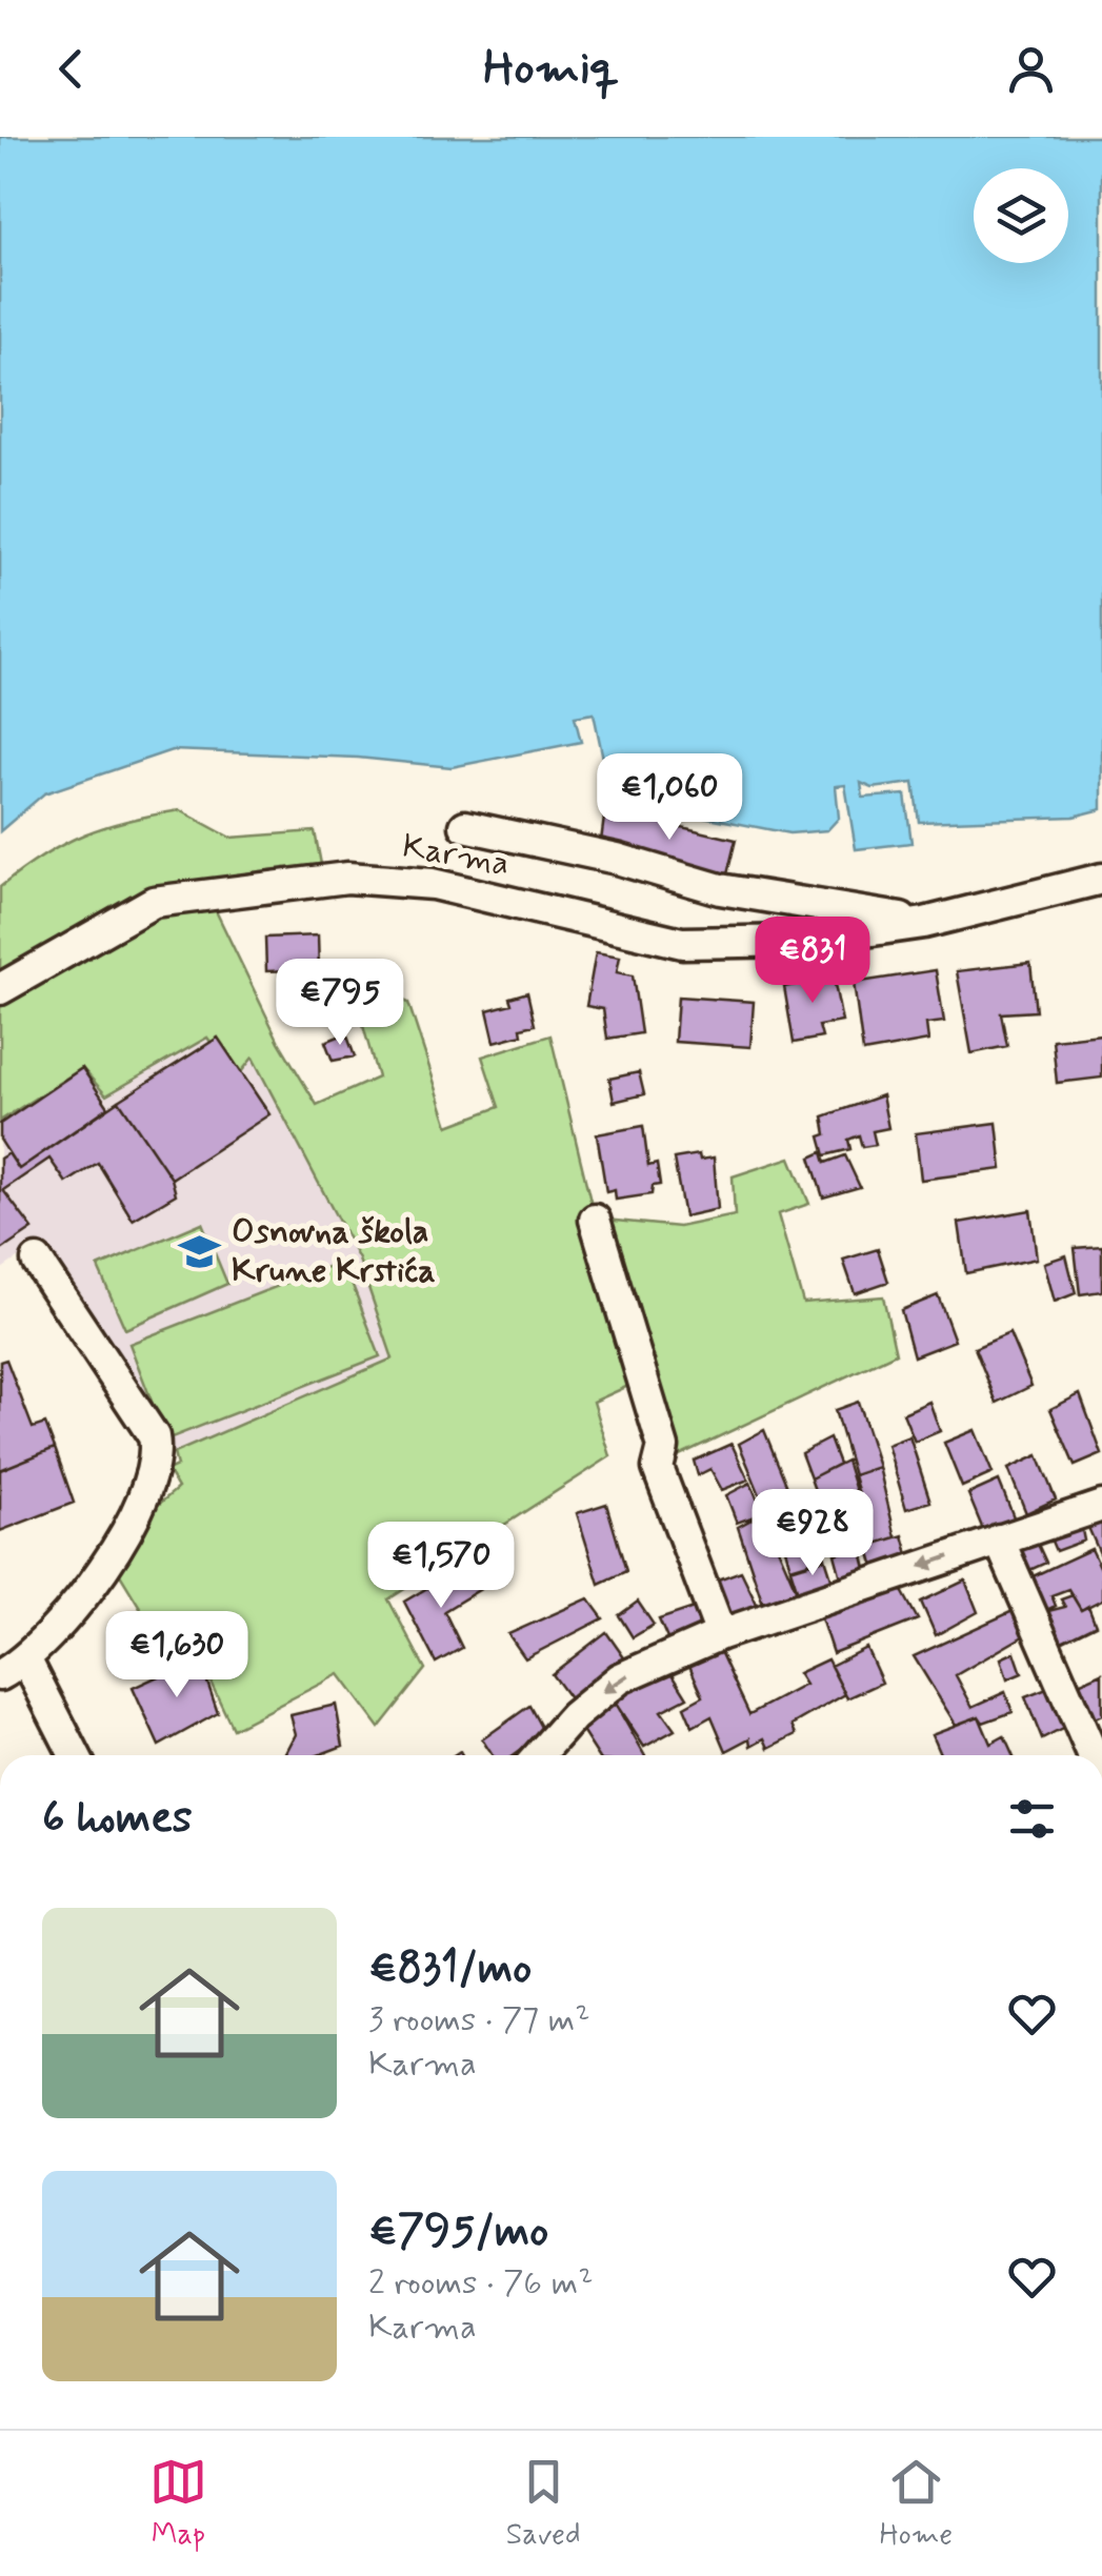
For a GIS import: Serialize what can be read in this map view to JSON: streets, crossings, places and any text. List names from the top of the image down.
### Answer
{
  "streets": {
    "street": ["Karma"]
  },
  "places": {
    "school or university": ["Osnovna škola Krune Krstića"]
  },
  "page": {
    "header": "Homiq",
    "price": [
      "€1,060",
      "€831",
      "€795",
      "€928",
      "€1,570",
      "€1,630"
    ],
    "heading": "6 homes",
    "list": [
      {
        "name": "€831/mo",
        "note": "3 rooms · 77 m² · Karma"
      },
      {
        "name": "€795/mo",
        "note": "2 rooms · 76 m² · Karma"
      }
    ],
    "tabs": ["Map", "Saved", "Home"]
  }
}
